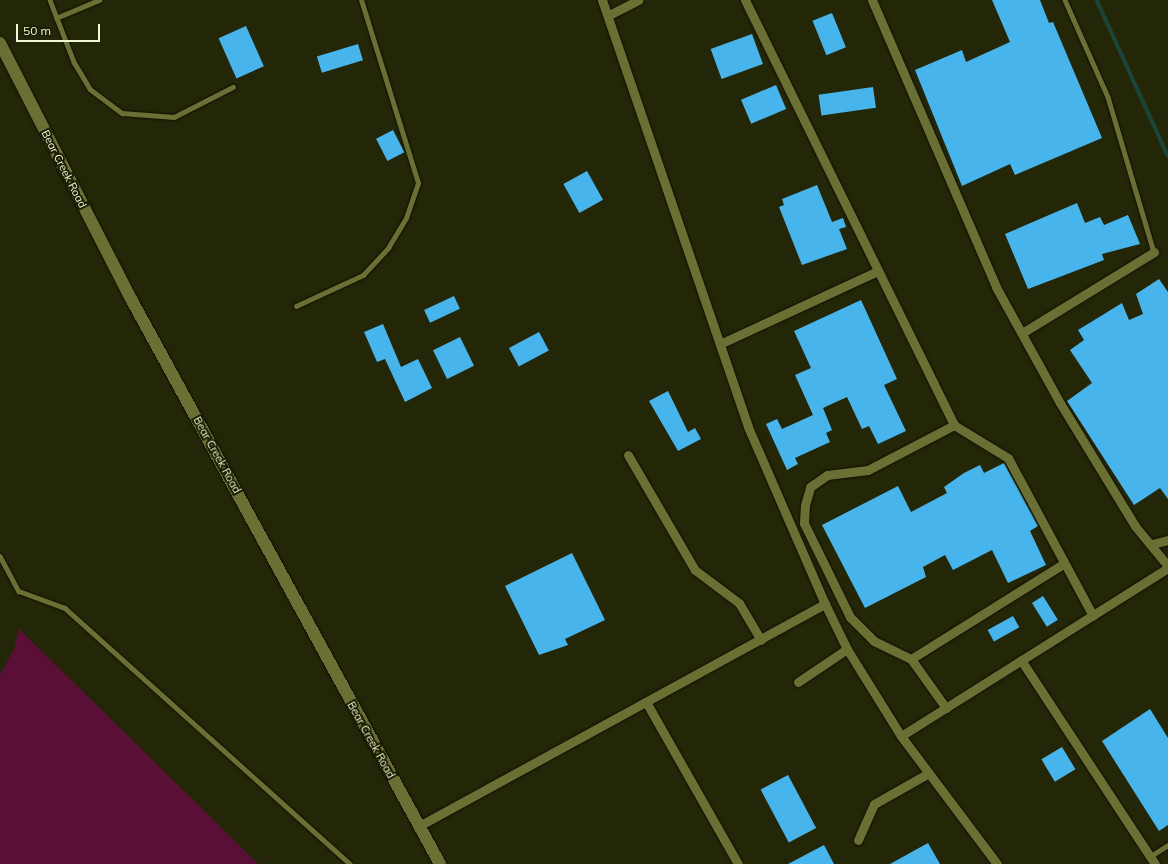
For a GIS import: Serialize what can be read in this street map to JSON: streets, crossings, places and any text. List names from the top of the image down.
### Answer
{
  "streets": {
    "street": ["Bear Creek Road"]
  },
  "scale_bar": "50 m"
}
